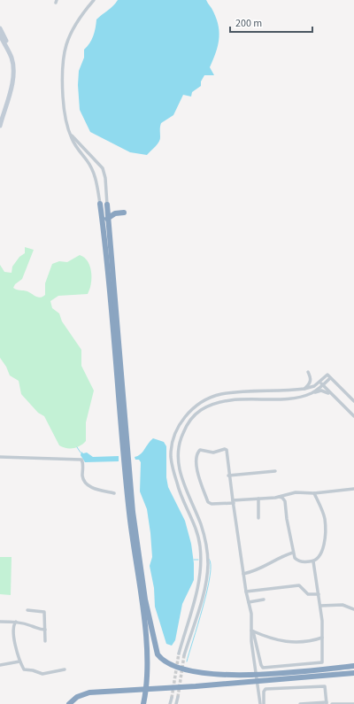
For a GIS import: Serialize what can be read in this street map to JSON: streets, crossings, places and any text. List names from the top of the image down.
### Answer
{
  "scale_bar": "200 m"
}
